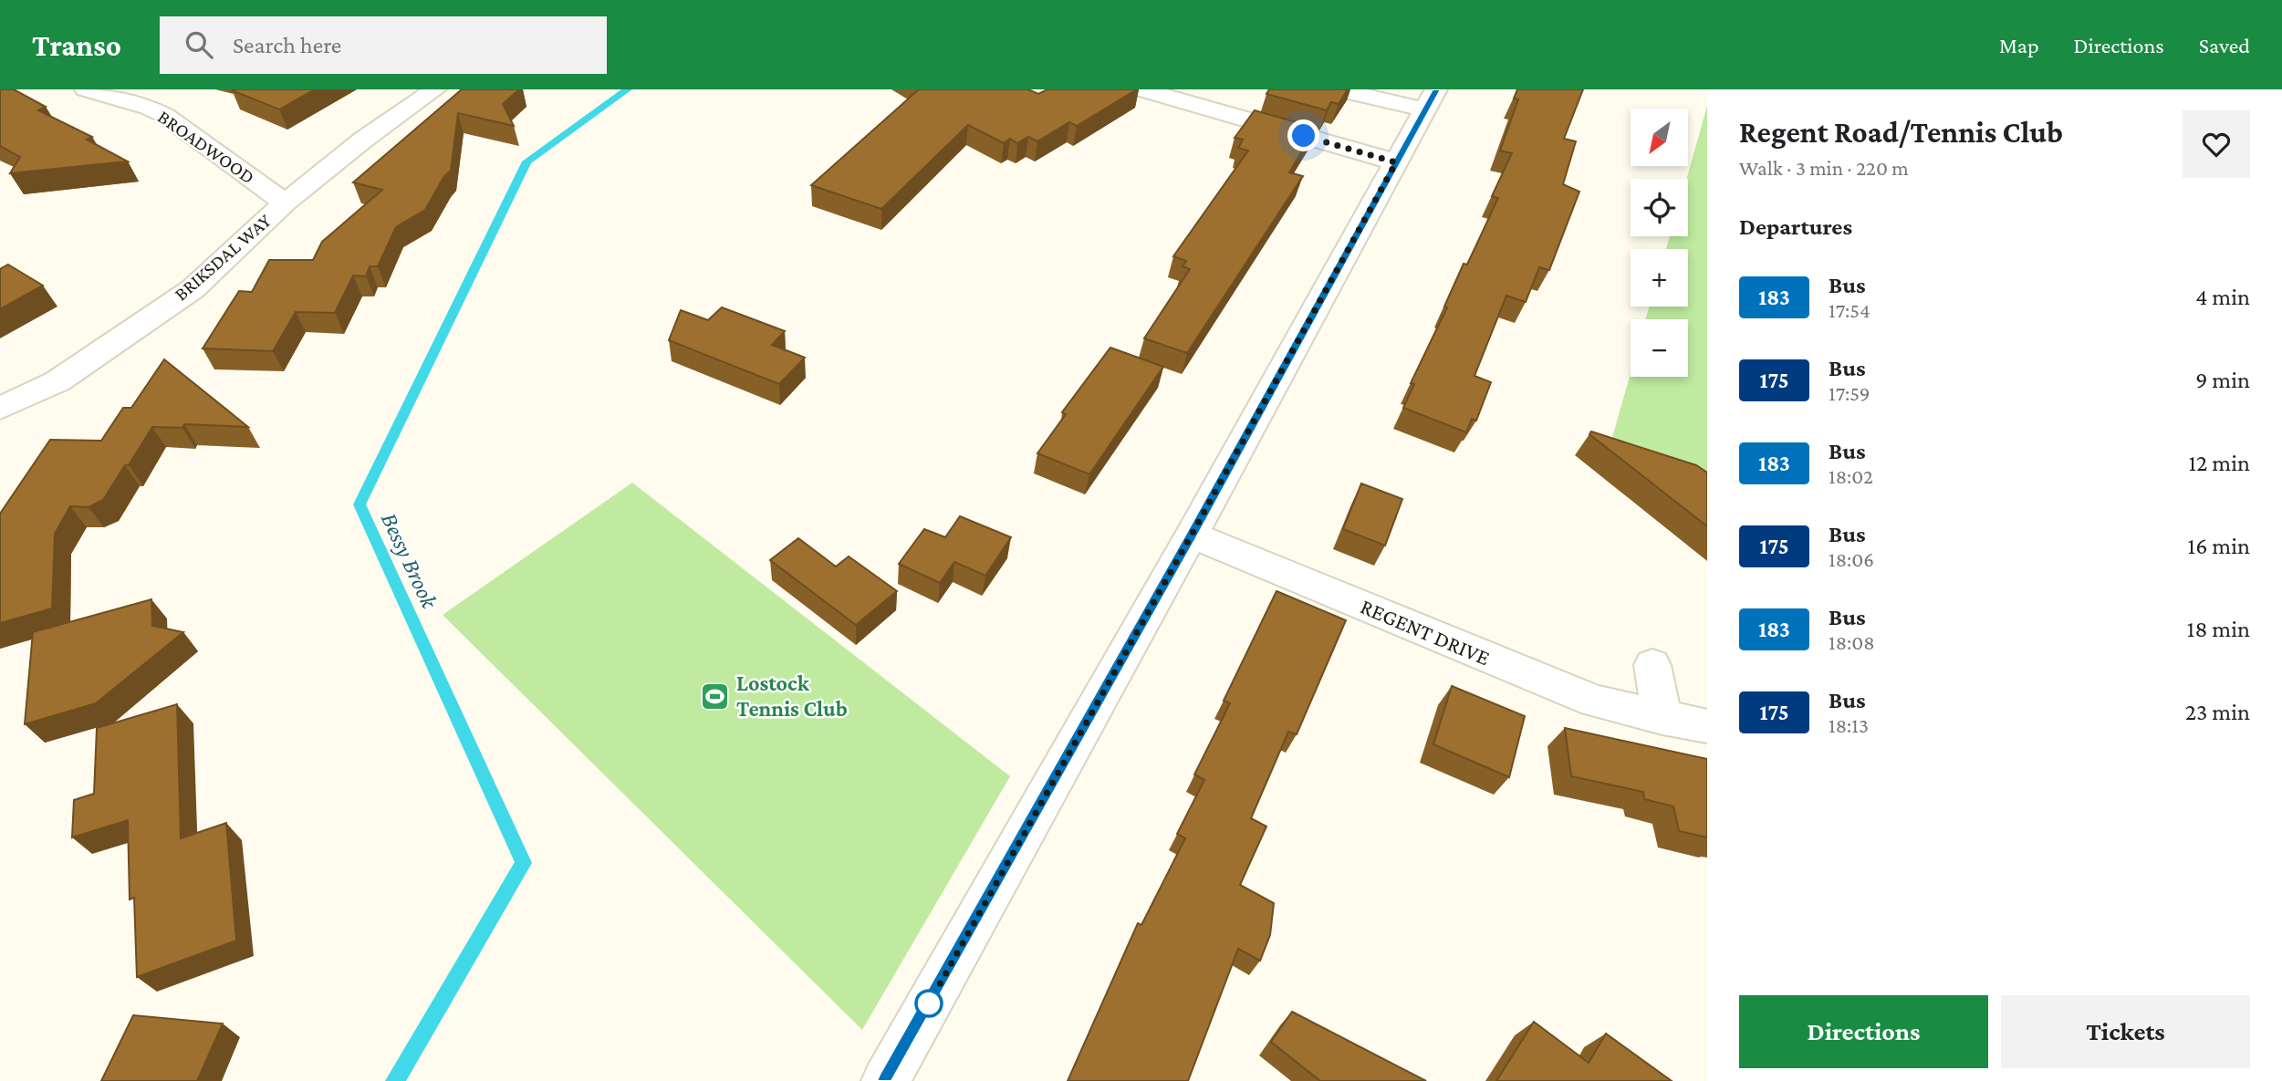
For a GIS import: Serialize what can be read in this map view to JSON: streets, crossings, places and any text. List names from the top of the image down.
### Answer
{
  "streets": {
    "street": ["BROADWOOD", "BRIKSDAL WAY", "REGENT DRIVE"]
  },
  "crossings": [
    ["BROADWOOD", "BRIKSDAL WAY"]
  ],
  "water": ["Bessy Brook"],
  "places": {
    "sports": ["Lostock Tennis Club"]
  },
  "lines": ["bus line 183"],
  "north": "bottom left",
  "page": {
    "header": "Transo",
    "search": "Search here",
    "nav": ["Map", "Directions", "Saved"],
    "heading": [
      ["Regent Road/Tennis Club", "Walk · 3 min · 220 m"],
      "Departures"
    ],
    "map_buttons": ["+", "−"],
    "list": [
      {
        "mark": "183",
        "name": "Bus",
        "note": "17:54",
        "value": "4 min"
      },
      {
        "mark": "175",
        "name": "Bus",
        "note": "17:59",
        "value": "9 min"
      },
      {
        "mark": "183",
        "name": "Bus",
        "note": "18:02",
        "value": "12 min"
      },
      {
        "mark": "175",
        "name": "Bus",
        "note": "18:06",
        "value": "16 min"
      },
      {
        "mark": "183",
        "name": "Bus",
        "note": "18:08",
        "value": "18 min"
      },
      {
        "mark": "175",
        "name": "Bus",
        "note": "18:13",
        "value": "23 min"
      }
    ],
    "buttons": ["Directions", "Tickets"]
  }
}
